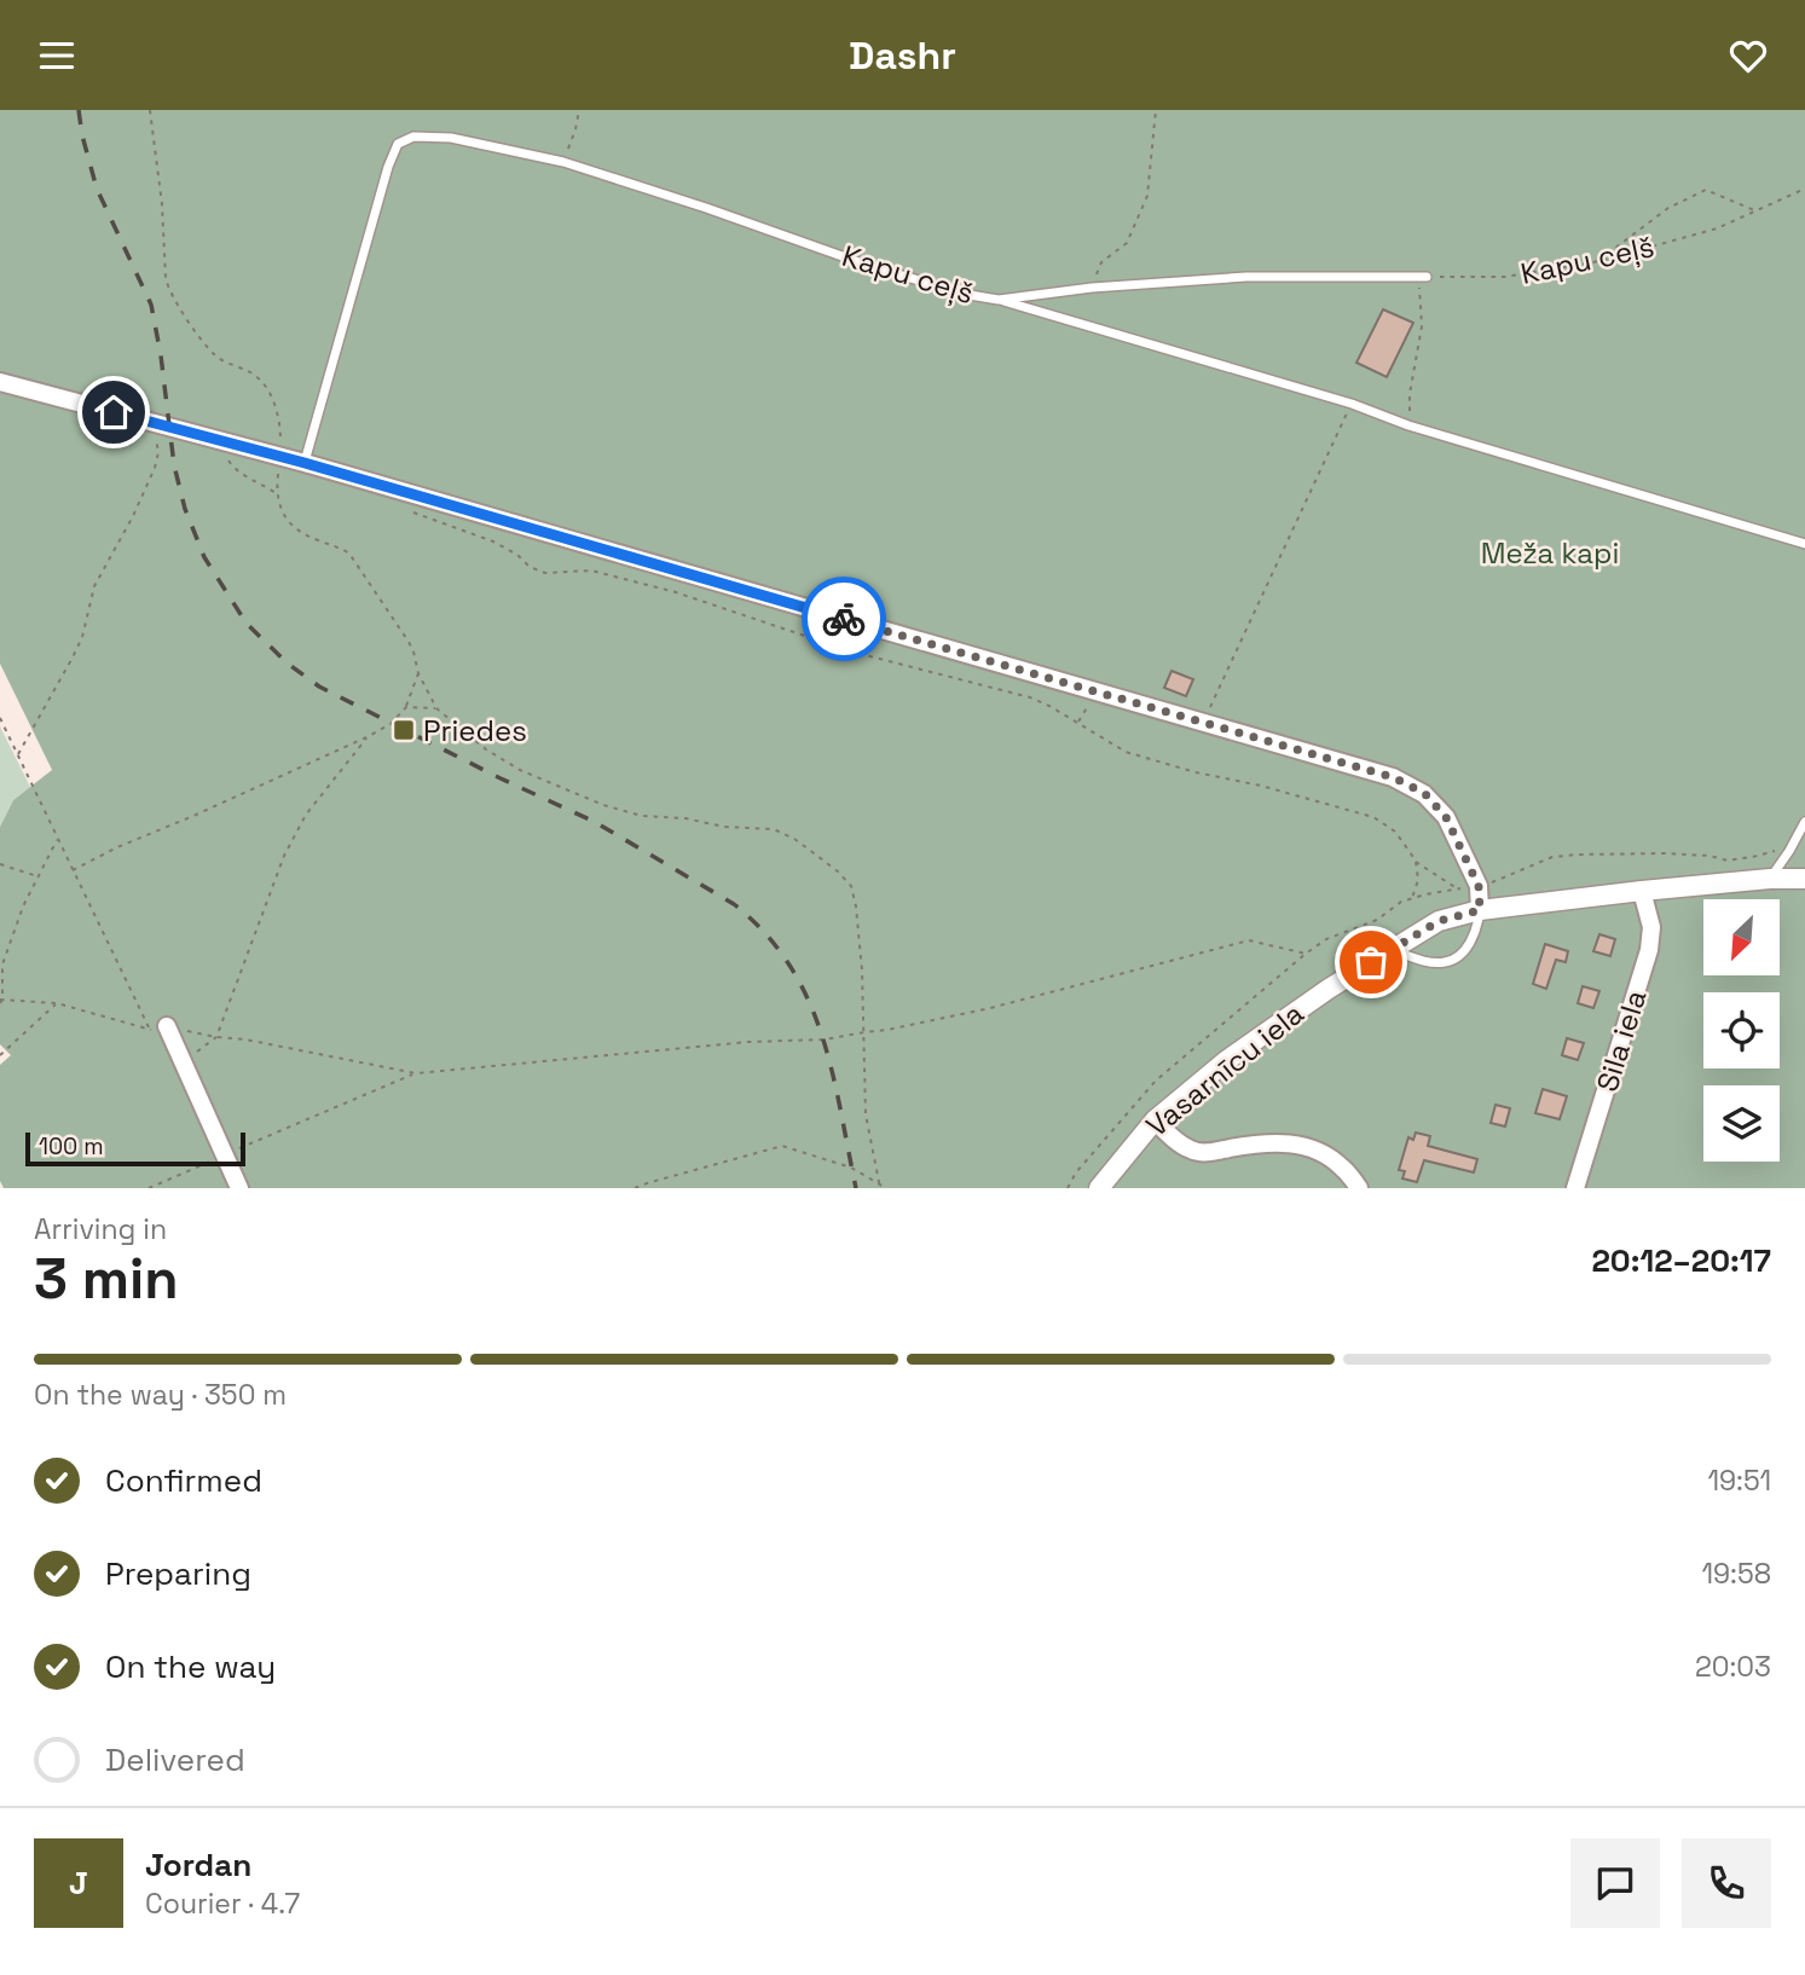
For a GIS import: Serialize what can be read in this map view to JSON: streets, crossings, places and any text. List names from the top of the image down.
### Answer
{
  "streets": {
    "street": ["Sila iela", "Vasarnīcu iela"],
    "lane": ["Kapu ceļš"]
  },
  "crossings": [
    ["Sila iela", "Vasarnīcu iela"]
  ],
  "parks": ["Meža kapi"],
  "places": {
    "transit": ["Priedes"]
  },
  "scale_bar": "100 m",
  "north": "bottom left",
  "page": {
    "header": "Dashr",
    "scale": "100 m",
    "heading": ["3 min", "Arriving in", "20:12–20:17"],
    "panel": ["Jordan", "Courier · 4.7"],
    "bar": "On the way · 350 m",
    "list": [
      ["Confirmed", "19:51"],
      ["Preparing", "19:58"],
      ["On the way", "20:03"],
      "Delivered"
    ],
    "round": "J"
  }
}
